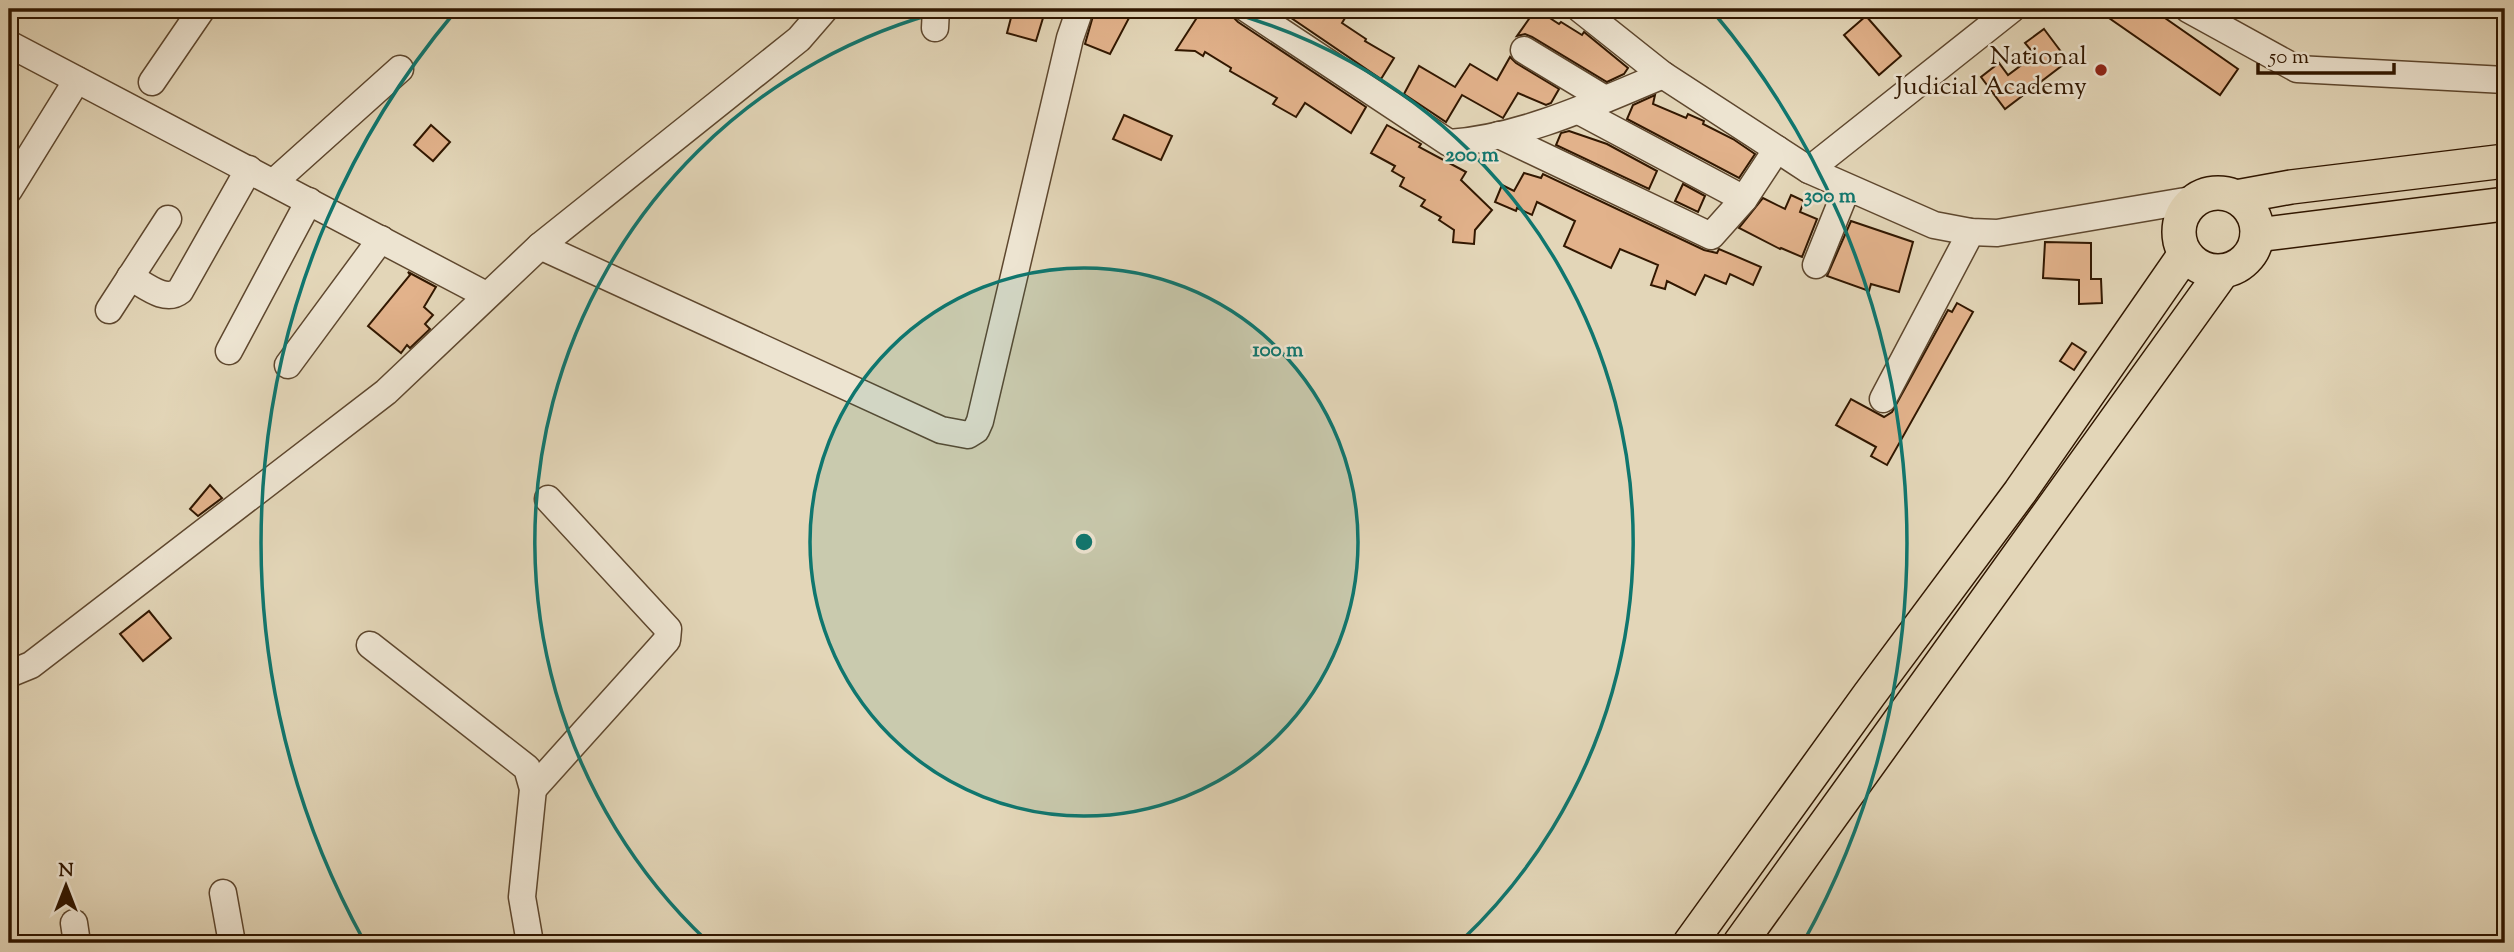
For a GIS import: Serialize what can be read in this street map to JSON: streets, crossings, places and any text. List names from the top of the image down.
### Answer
{
  "places": ["National Judicial Academy"],
  "scale_bar": "50 m",
  "north": "top",
  "rings": ["200 m", "300 m", "100 m"]
}
